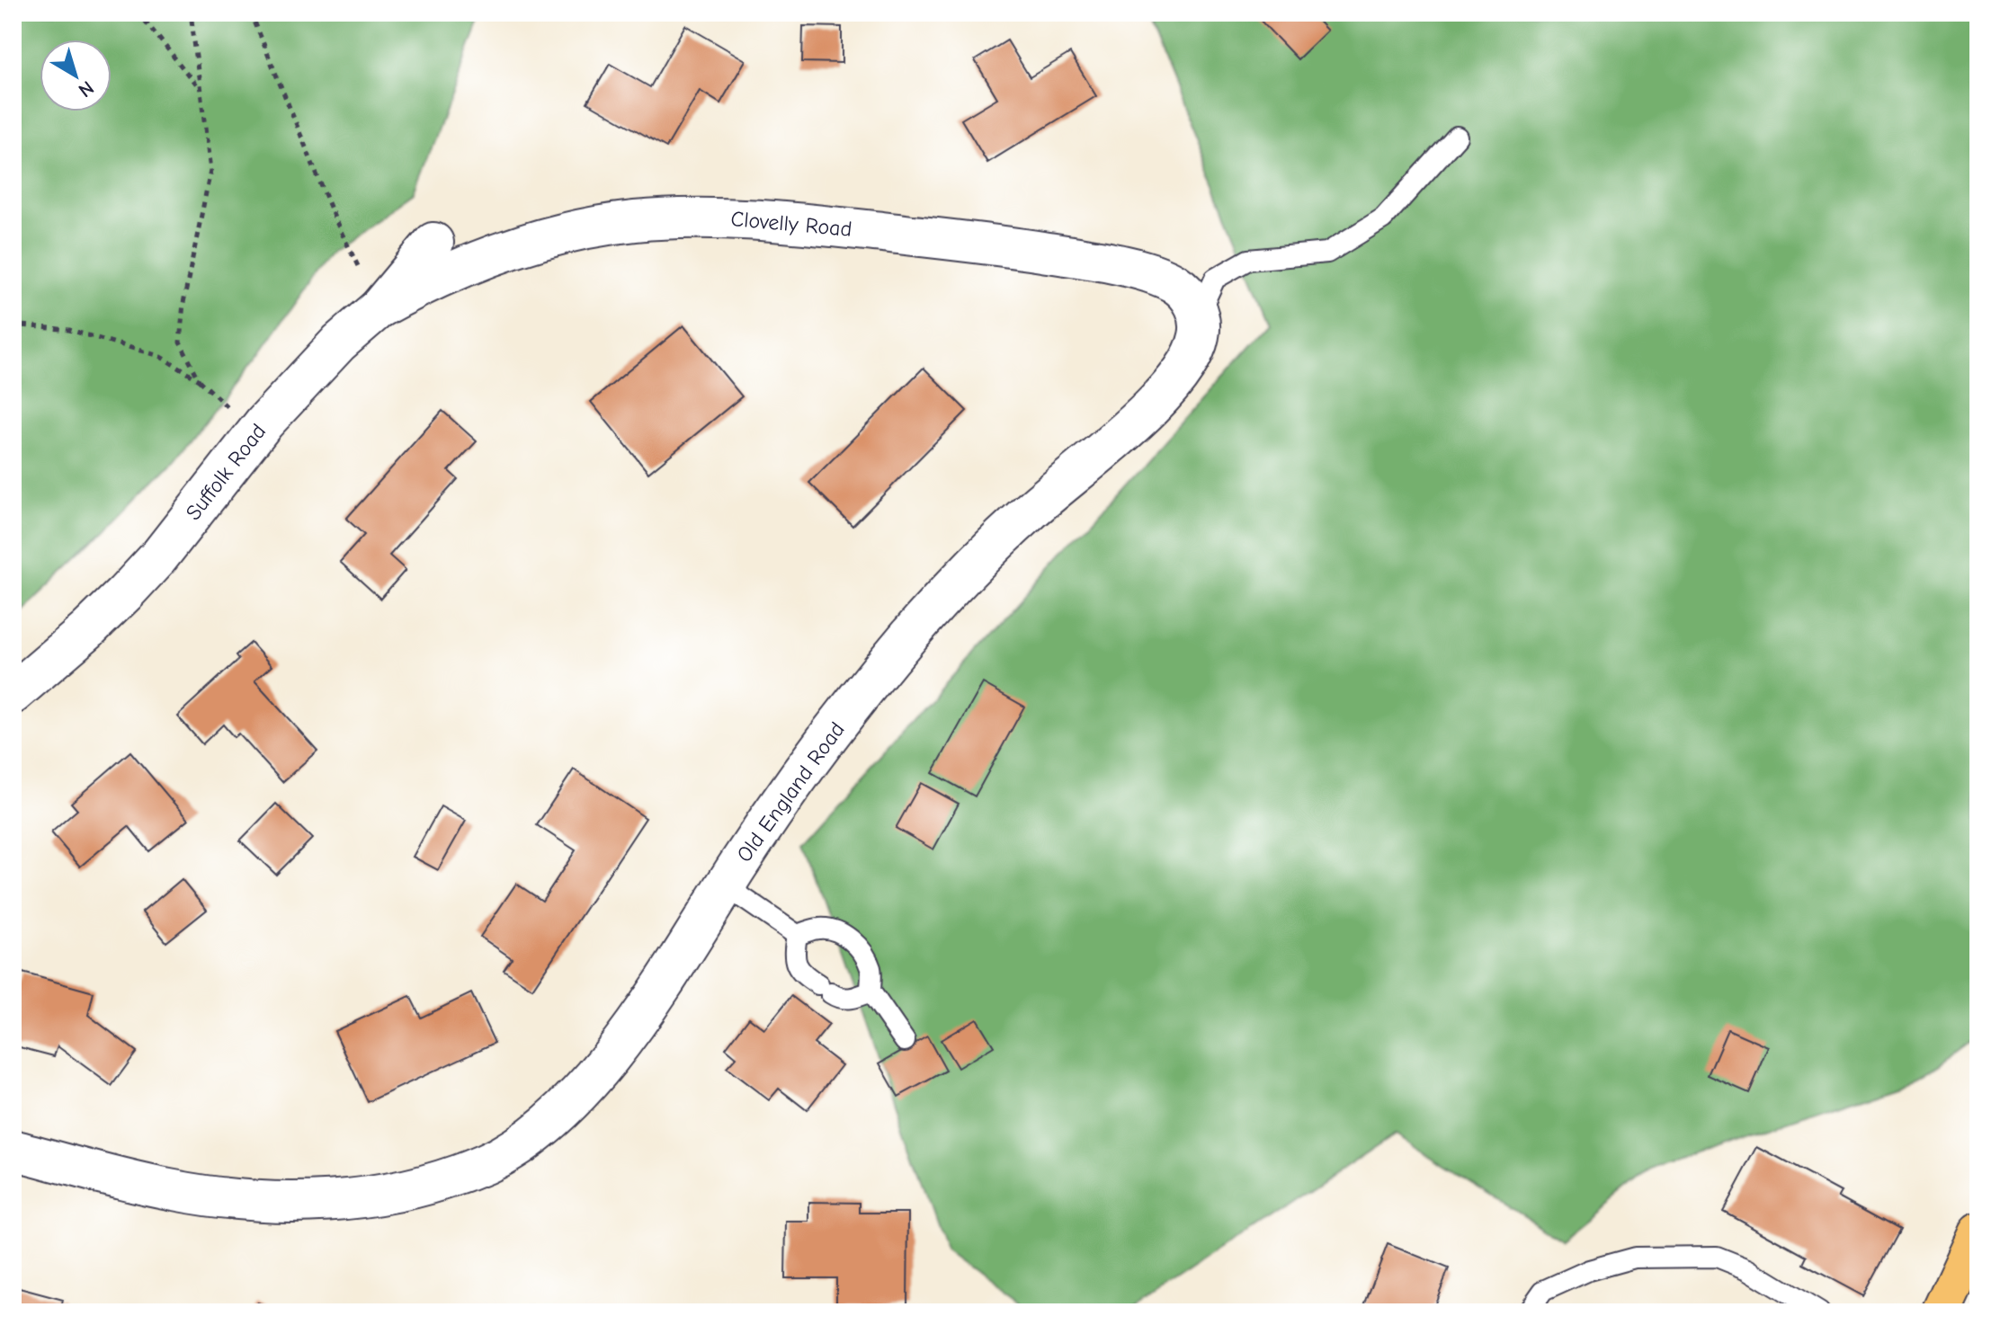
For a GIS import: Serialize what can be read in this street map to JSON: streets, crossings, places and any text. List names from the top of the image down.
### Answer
{
  "streets": {
    "street": ["Clovelly Road", "Suffolk Road", "Old England Road"]
  },
  "crossings": [
    ["Clovelly Road", "Suffolk Road"],
    ["Clovelly Road", "Old England Road"]
  ],
  "north": "bottom right"
}
